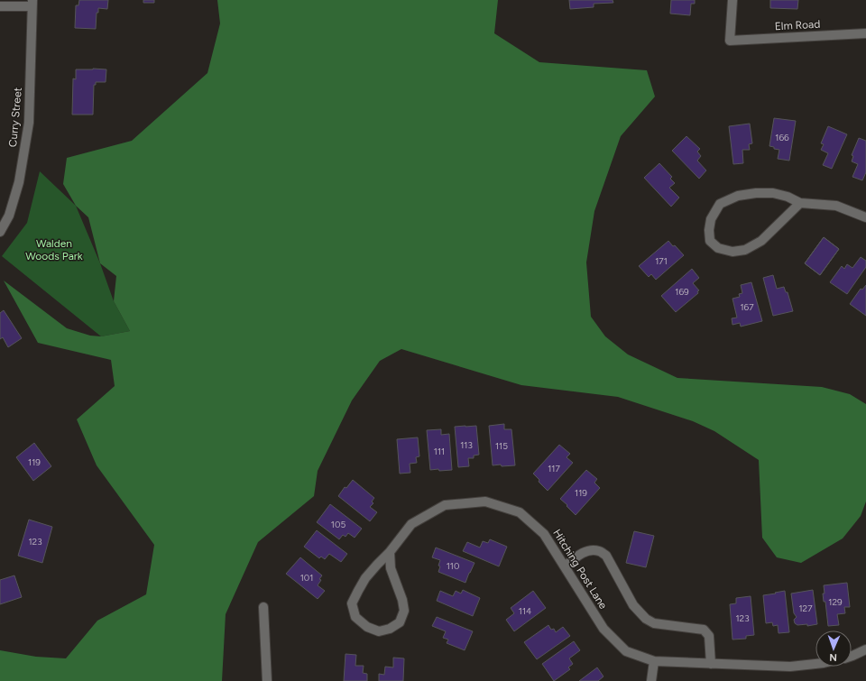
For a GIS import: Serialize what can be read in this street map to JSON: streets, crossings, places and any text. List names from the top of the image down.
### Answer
{
  "streets": {
    "street": ["Elm Road", "Curry Street", "Hitching Post Lane"]
  },
  "parks": ["Walden Woods Park"],
  "house_numbers": [
    "166",
    "171",
    "169",
    "167",
    "113",
    "115",
    "111",
    "119",
    "117",
    "119",
    "105",
    "123",
    "110",
    "101",
    "129",
    "127",
    "114",
    "123"
  ],
  "north": "bottom"
}
